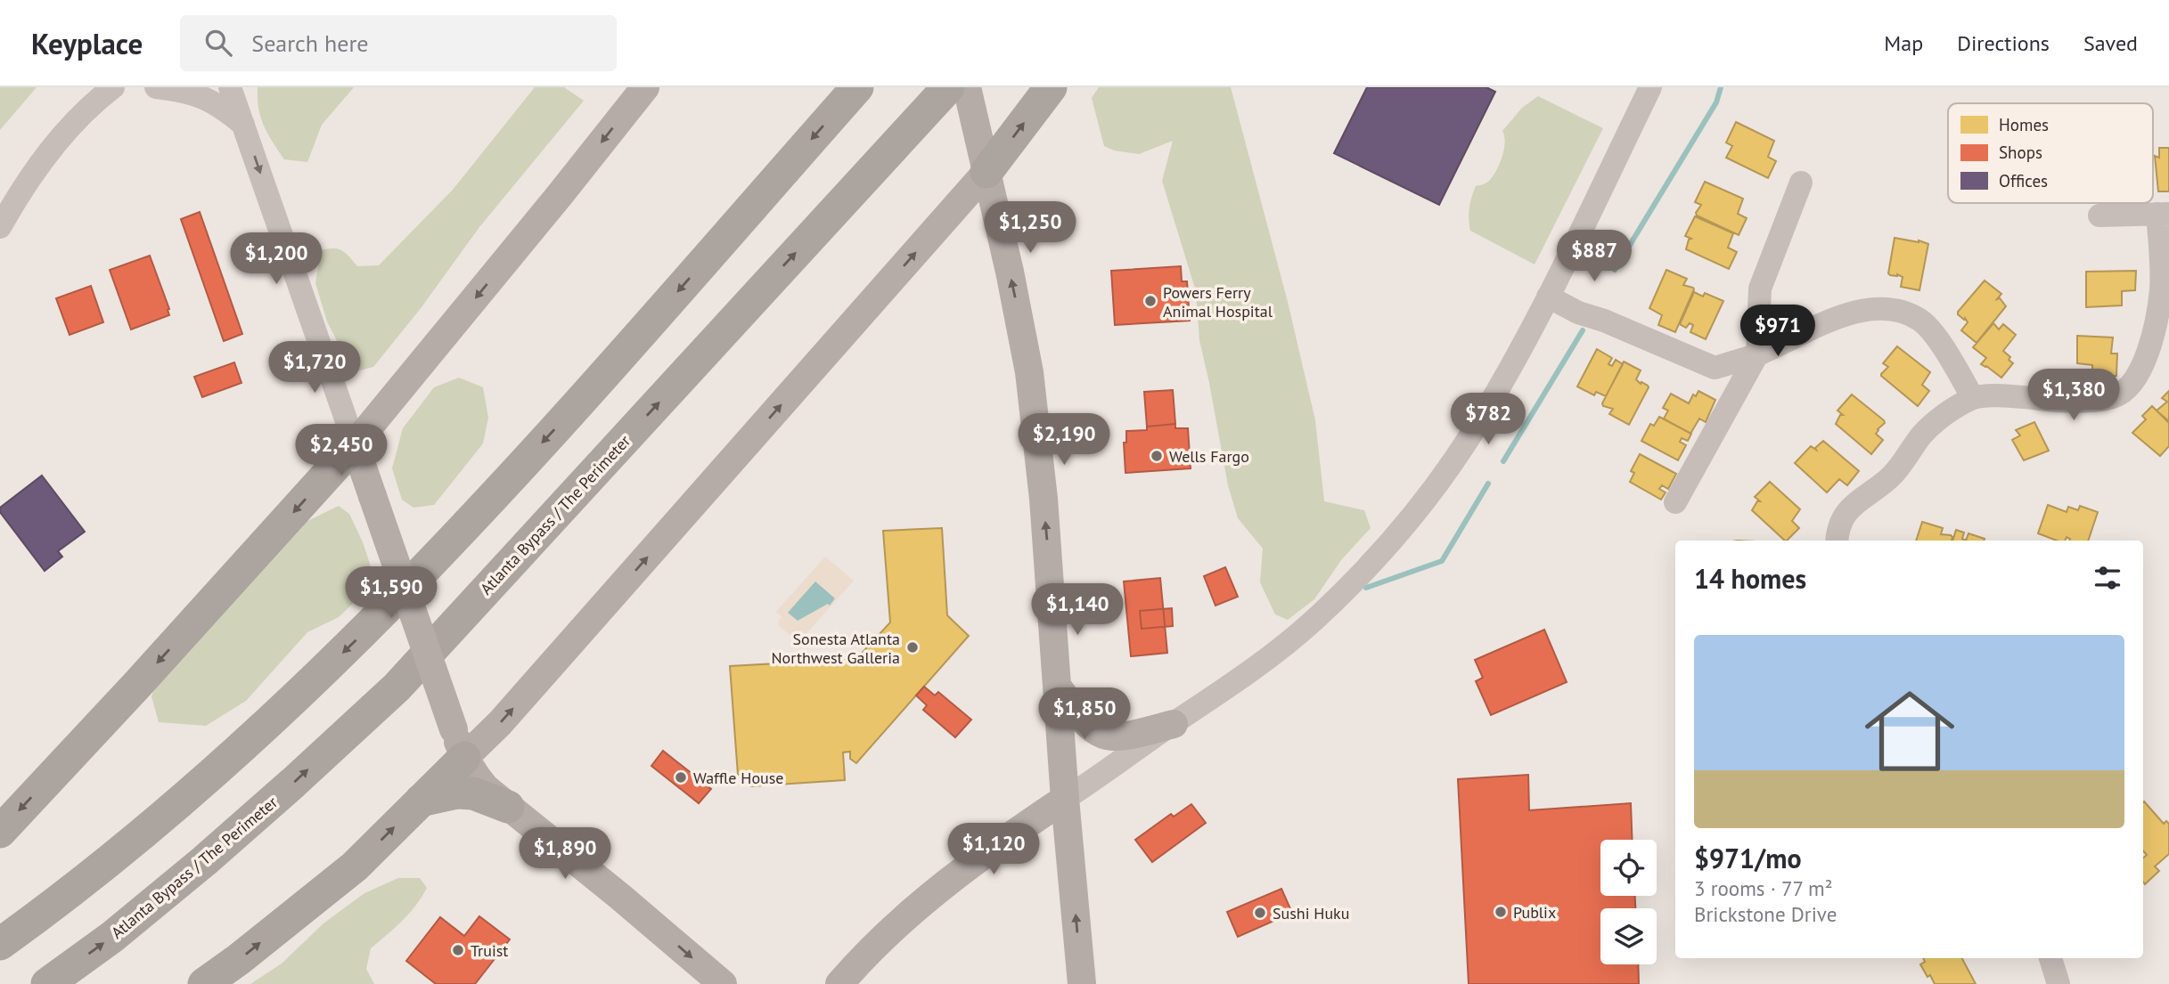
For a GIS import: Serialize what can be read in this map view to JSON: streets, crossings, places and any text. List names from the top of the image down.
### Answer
{
  "streets": {
    "highway": ["Atlanta Bypass / The Perimeter"]
  },
  "places": [
    "Powers Ferry Animal Hospital",
    "Wells Fargo",
    "Sonesta Atlanta Northwest Galleria",
    "Waffle House",
    "Publix",
    "Sushi Huku",
    "Truist"
  ],
  "legend": ["Homes", "Shops", "Offices"],
  "page": {
    "header": "Keyplace",
    "search": "Search here",
    "nav": ["Map", "Directions", "Saved"],
    "price": [
      "$1,250",
      "$887",
      "$1,200",
      "$971",
      "$1,720",
      "$1,380",
      "$782",
      "$2,190",
      "$2,450",
      "$1,590",
      "$1,140",
      "$1,850",
      "$1,120",
      "$1,890"
    ],
    "heading": "14 homes",
    "list": [
      {
        "name": "$971/mo",
        "note": "3 rooms · 77 m² · Brickstone Drive"
      }
    ]
  }
}
